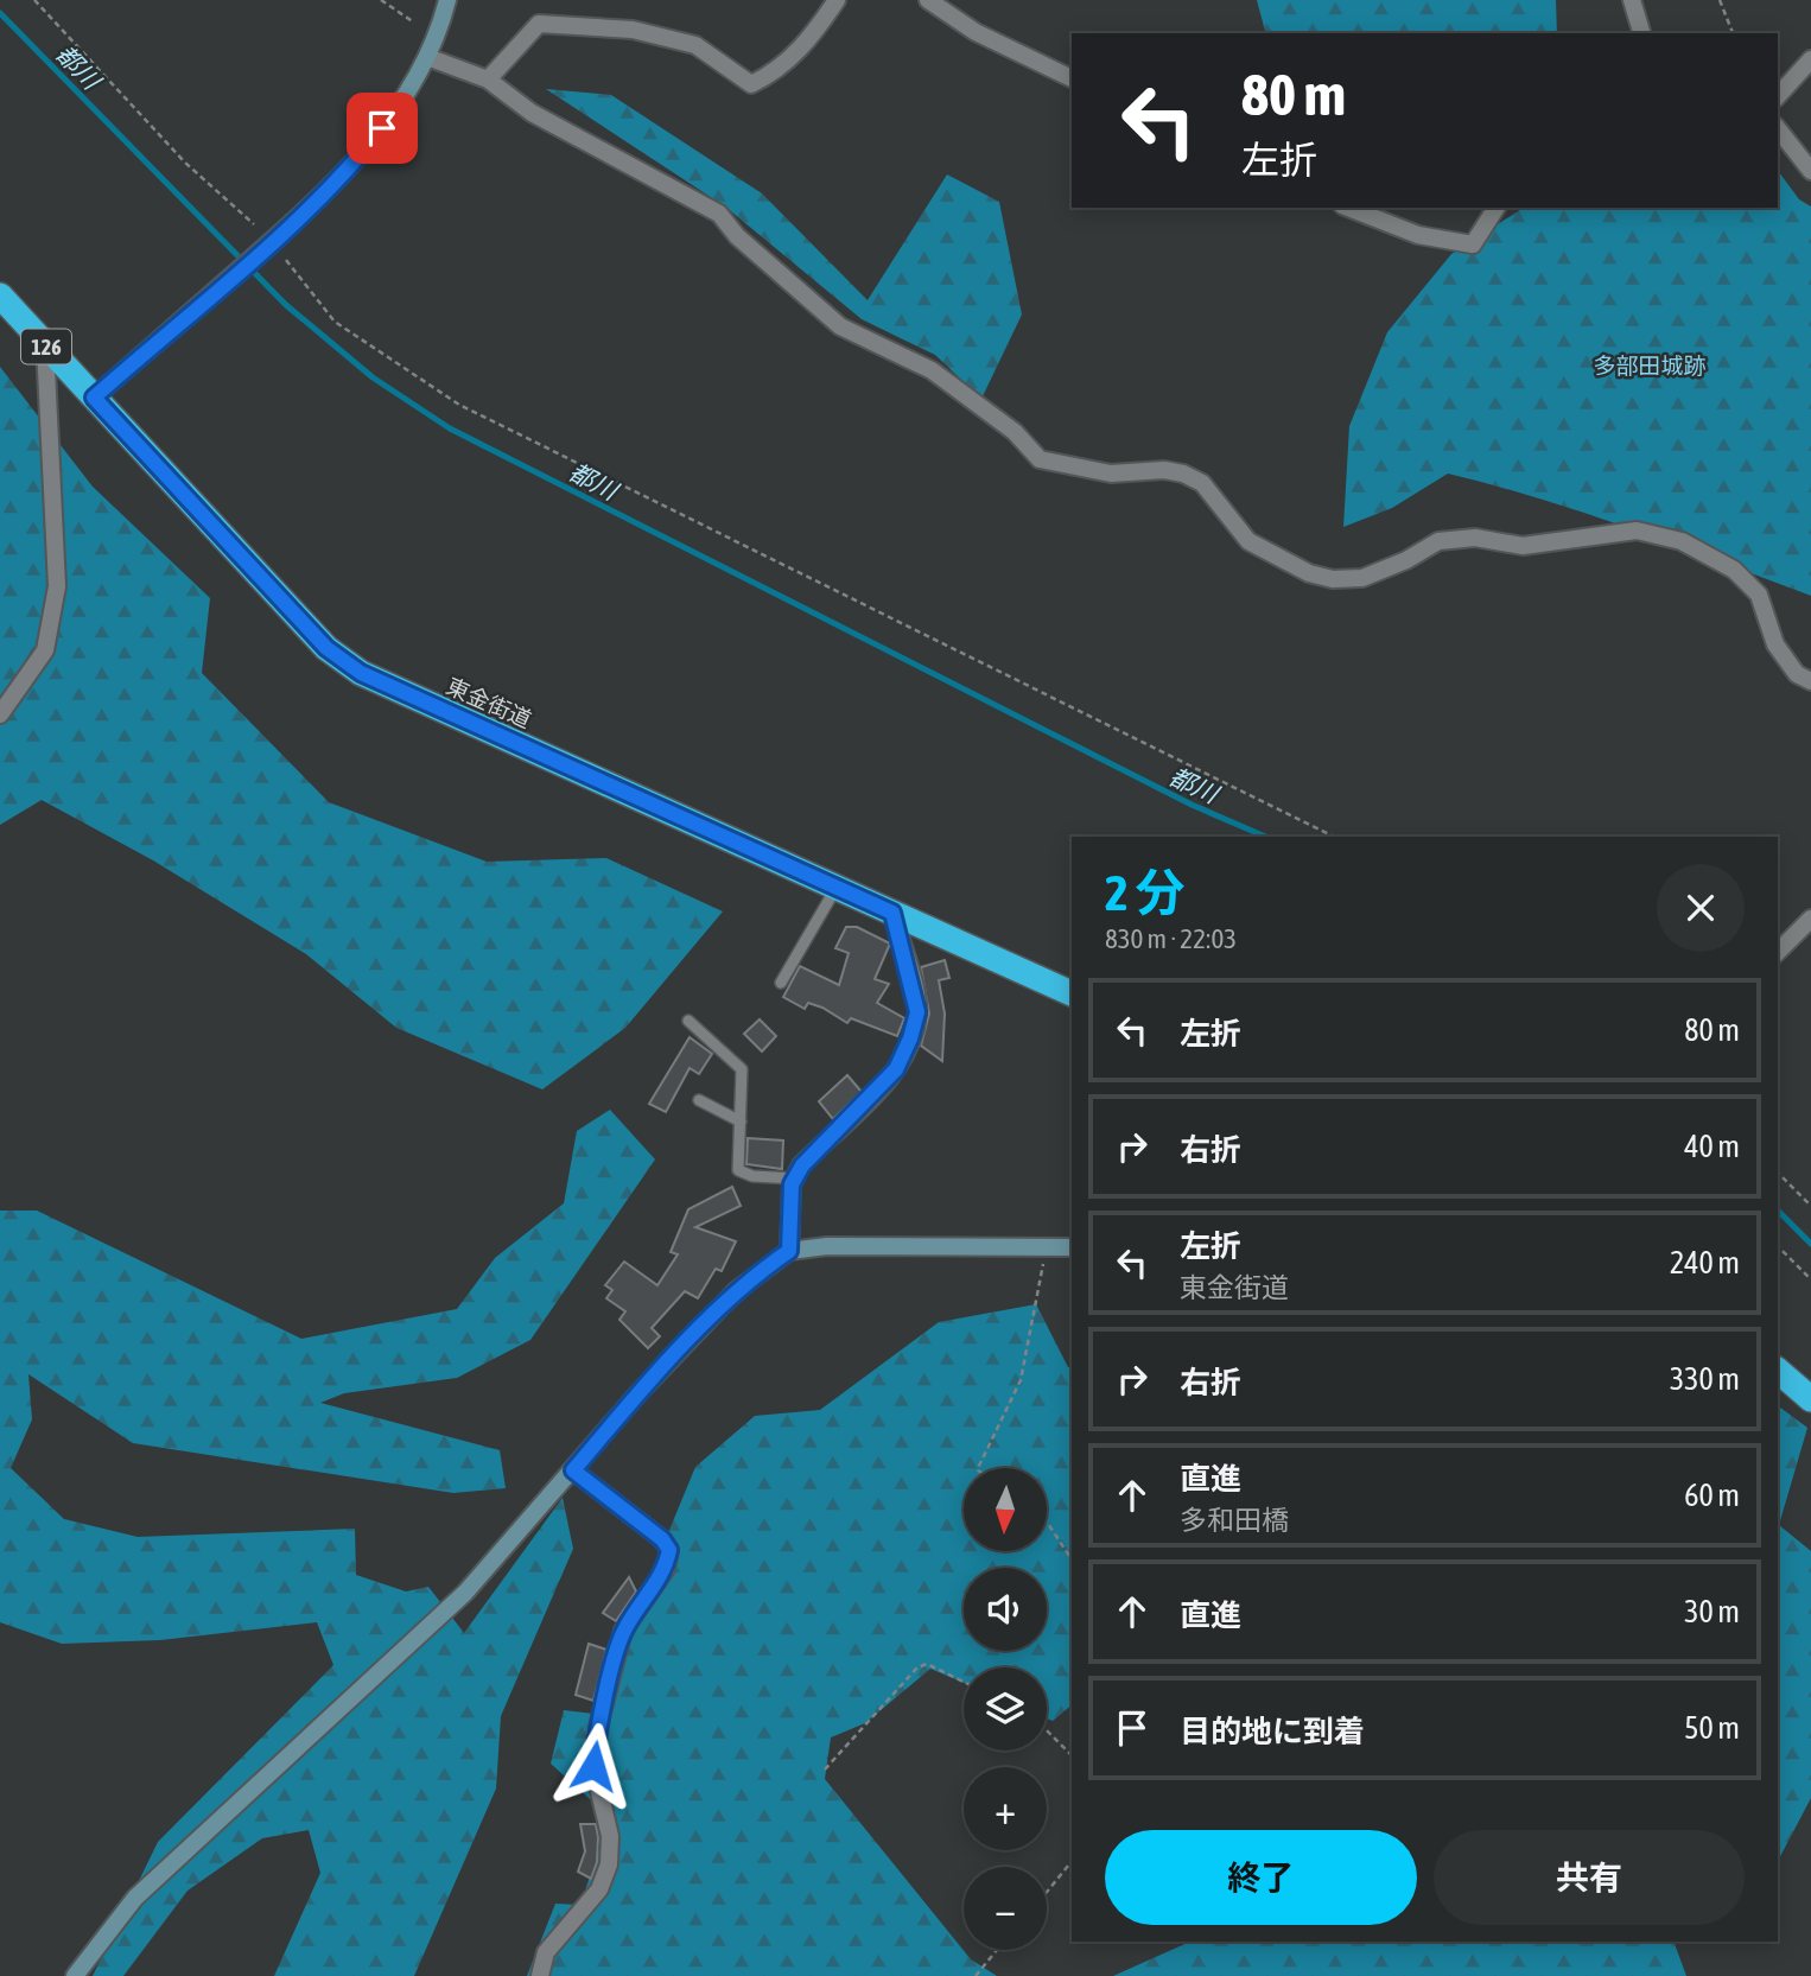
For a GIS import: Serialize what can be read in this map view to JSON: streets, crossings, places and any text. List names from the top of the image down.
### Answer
{
  "streets": {
    "highway": ["126", "東金街道"]
  },
  "water": ["都川"],
  "parks": ["多部田城跡"],
  "north": "bottom",
  "page": {
    "turn": ["80 m", "左折"],
    "heading": ["2 分", "830 m · 22:03"],
    "list": [
      {
        "name": "左折",
        "value": "80 m"
      },
      {
        "name": "右折",
        "value": "40 m"
      },
      {
        "name": "左折",
        "note": "東金街道",
        "value": "240 m"
      },
      {
        "name": "右折",
        "value": "330 m"
      },
      {
        "name": "直進",
        "note": "多和田橋",
        "value": "60 m"
      },
      {
        "name": "直進",
        "value": "30 m"
      },
      {
        "name": "目的地に到着",
        "value": "50 m"
      }
    ],
    "map_buttons": ["+", "−"],
    "buttons": ["終了", "共有"]
  }
}
